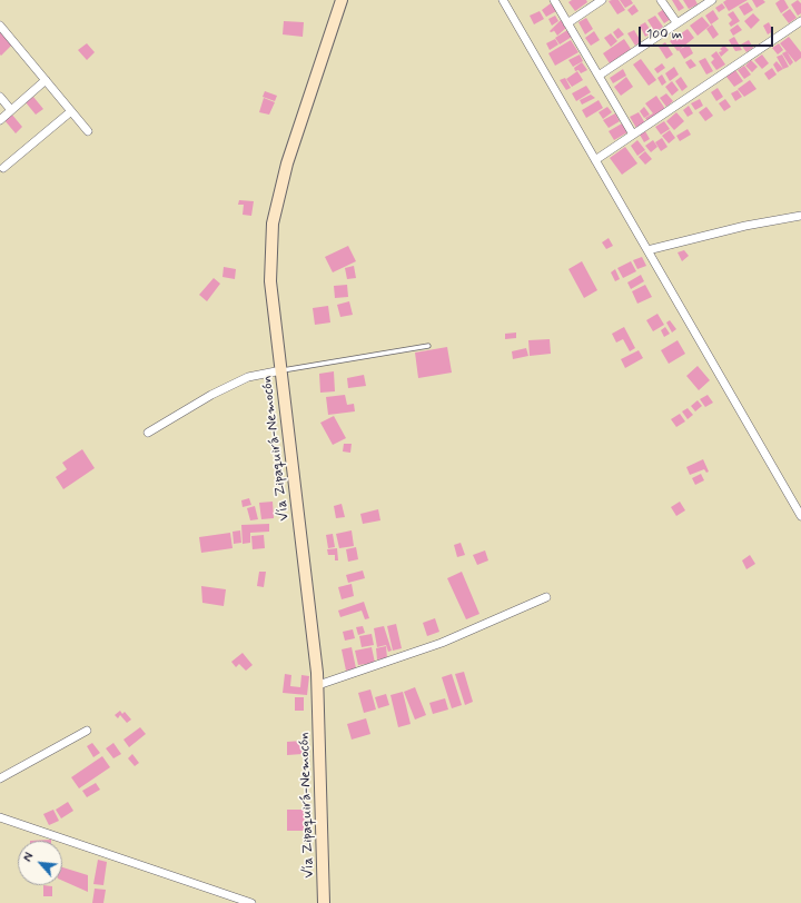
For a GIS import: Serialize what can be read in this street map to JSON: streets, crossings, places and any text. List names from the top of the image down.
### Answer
{
  "streets": {
    "main road": ["Vía Zipaquirá-Nemocón"]
  },
  "scale_bar": "100 m",
  "north": "top left"
}
